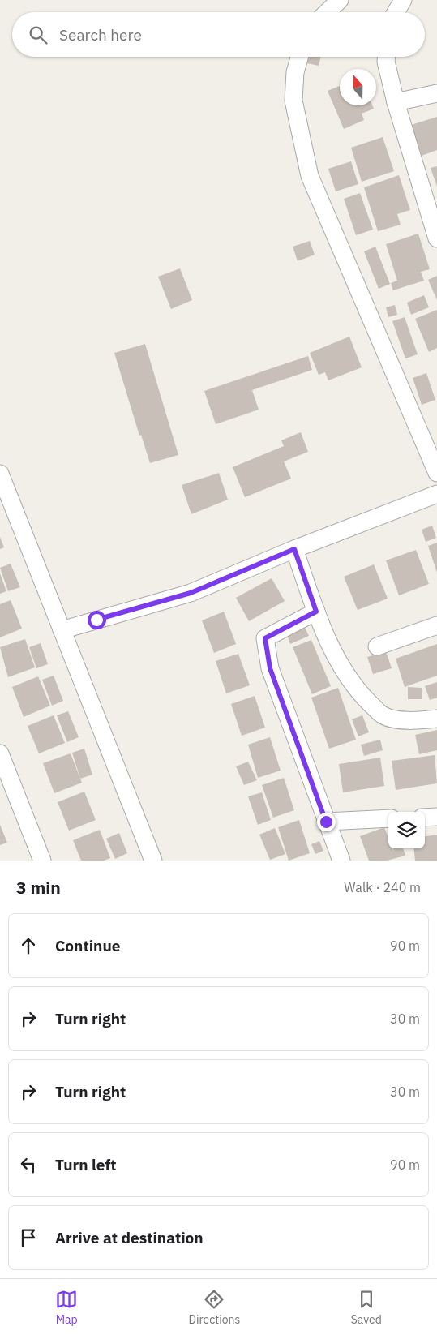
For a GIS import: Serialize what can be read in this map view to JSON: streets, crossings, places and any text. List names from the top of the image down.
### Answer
{
  "north": "top",
  "page": {
    "search": "Search here",
    "heading": ["3 min", "Walk · 240 m"],
    "list": [
      ["Continue", "90 m"],
      ["Turn right", "30 m"],
      ["Turn right", "30 m"],
      ["Turn left", "90 m"],
      "Arrive at destination"
    ],
    "nav": ["Map", "Directions", "Saved"]
  }
}
